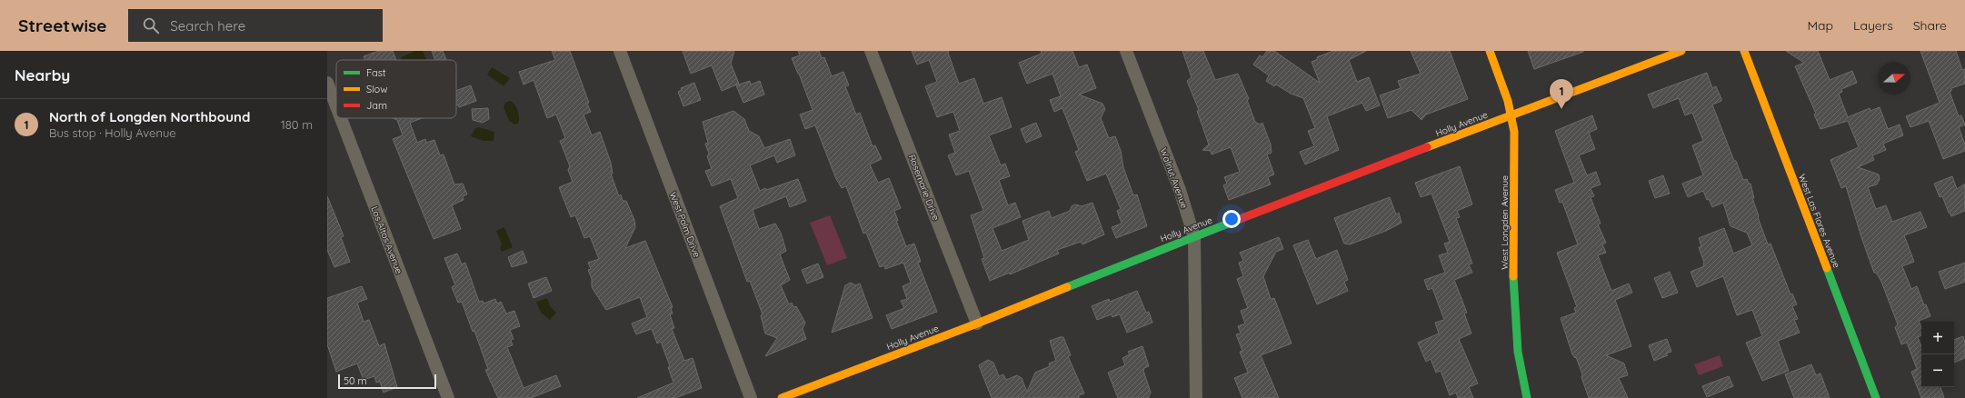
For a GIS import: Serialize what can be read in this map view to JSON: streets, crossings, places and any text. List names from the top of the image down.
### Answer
{
  "streets": {
    "street": [
      "Holly Avenue",
      "Walnut Avenue",
      "Rosemarie Drive",
      "West Las Flores Avenue",
      "West Longden Avenue",
      "West Palm Drive",
      "Los Altos Avenue"
    ]
  },
  "crossings": [
    ["Holly Avenue", "Walnut Avenue"],
    ["Holly Avenue", "Rosemarie Drive"],
    ["Holly Avenue", "West Longden Avenue"]
  ],
  "legend": ["Fast", "Slow", "Jam"],
  "scale_bar": "50 m",
  "north": "right",
  "page": {
    "header": "Streetwise",
    "search": "Search here",
    "nav": ["Map", "Layers", "Share"],
    "heading": "Nearby",
    "pins": "1",
    "list": [
      {
        "mark": "1",
        "name": "North of Longden Northbound",
        "note": "Bus stop · Holly Avenue",
        "value": "180 m"
      }
    ],
    "map_buttons": ["+", "−"],
    "scale": "50 m"
  }
}
